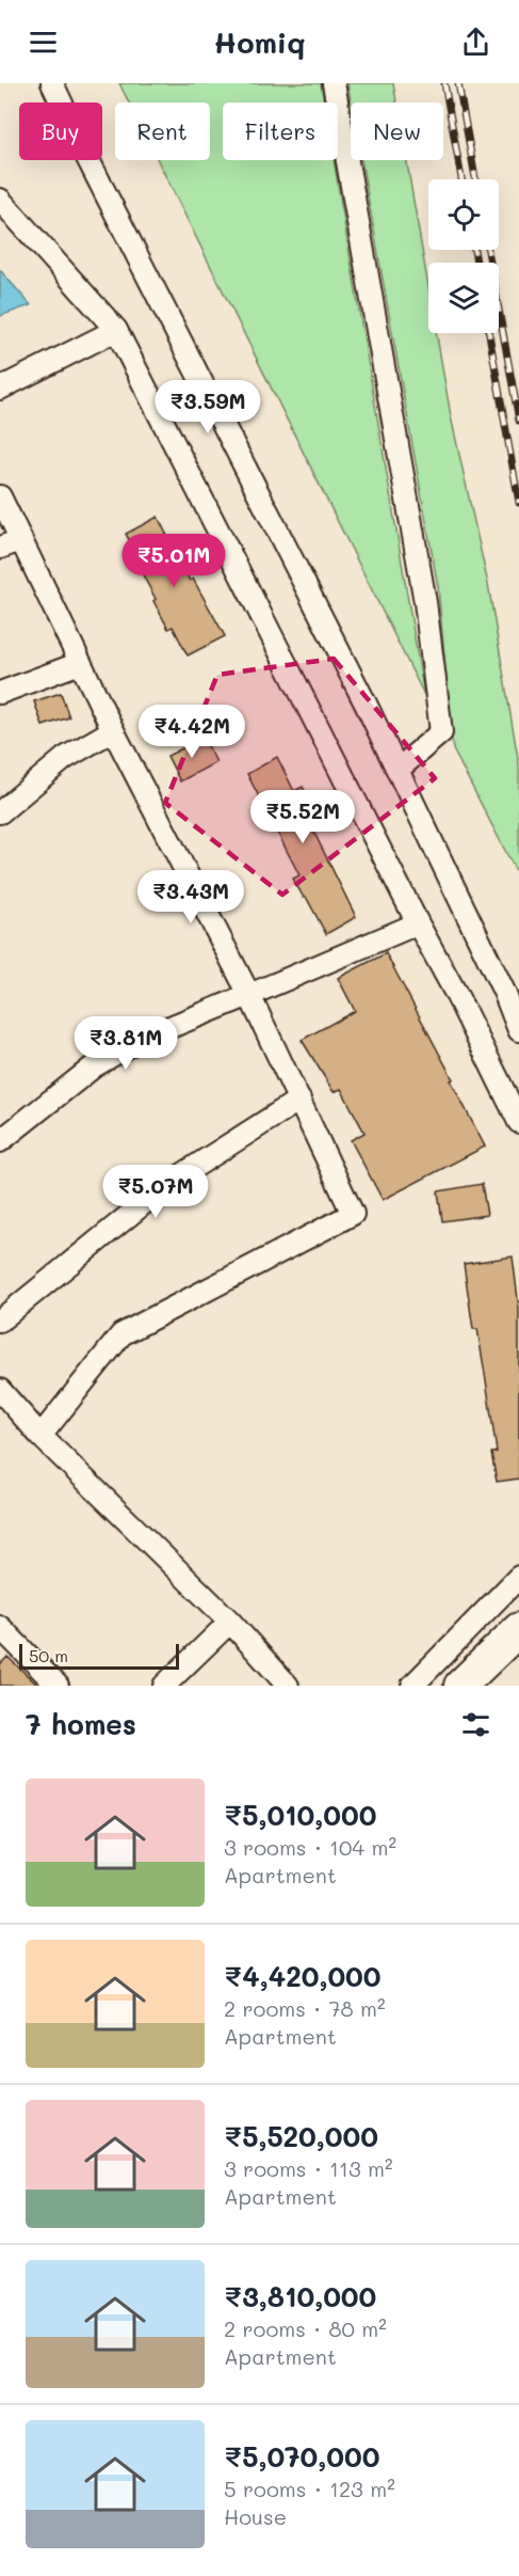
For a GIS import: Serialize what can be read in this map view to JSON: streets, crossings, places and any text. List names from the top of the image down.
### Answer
{
  "scale_bar": "50 m",
  "page": {
    "header": "Homiq",
    "chip": [
      "Buy",
      "Rent",
      "Filters",
      "New"
    ],
    "price": [
      "₹3.59M",
      "₹5.01M",
      "₹4.42M",
      "₹5.52M",
      "₹3.43M",
      "₹3.81M",
      "₹5.07M"
    ],
    "scale": "50 m",
    "heading": "7 homes",
    "list": [
      {
        "name": "₹5,010,000",
        "note": "3 rooms · 104 m² · Apartment"
      },
      {
        "name": "₹4,420,000",
        "note": "2 rooms · 78 m² · Apartment"
      },
      {
        "name": "₹5,520,000",
        "note": "3 rooms · 113 m² · Apartment"
      },
      {
        "name": "₹3,810,000",
        "note": "2 rooms · 80 m² · Apartment"
      },
      {
        "name": "₹5,070,000",
        "note": "5 rooms · 123 m² · House"
      }
    ]
  }
}
